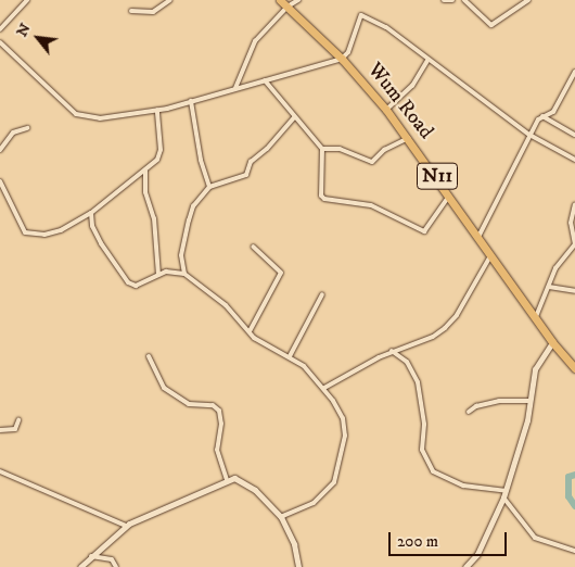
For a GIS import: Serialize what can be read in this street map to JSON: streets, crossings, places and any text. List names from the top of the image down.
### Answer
{
  "streets": {
    "highway": ["Wum Road", "N11"]
  },
  "scale_bar": "200 m",
  "north": "top left"
}
